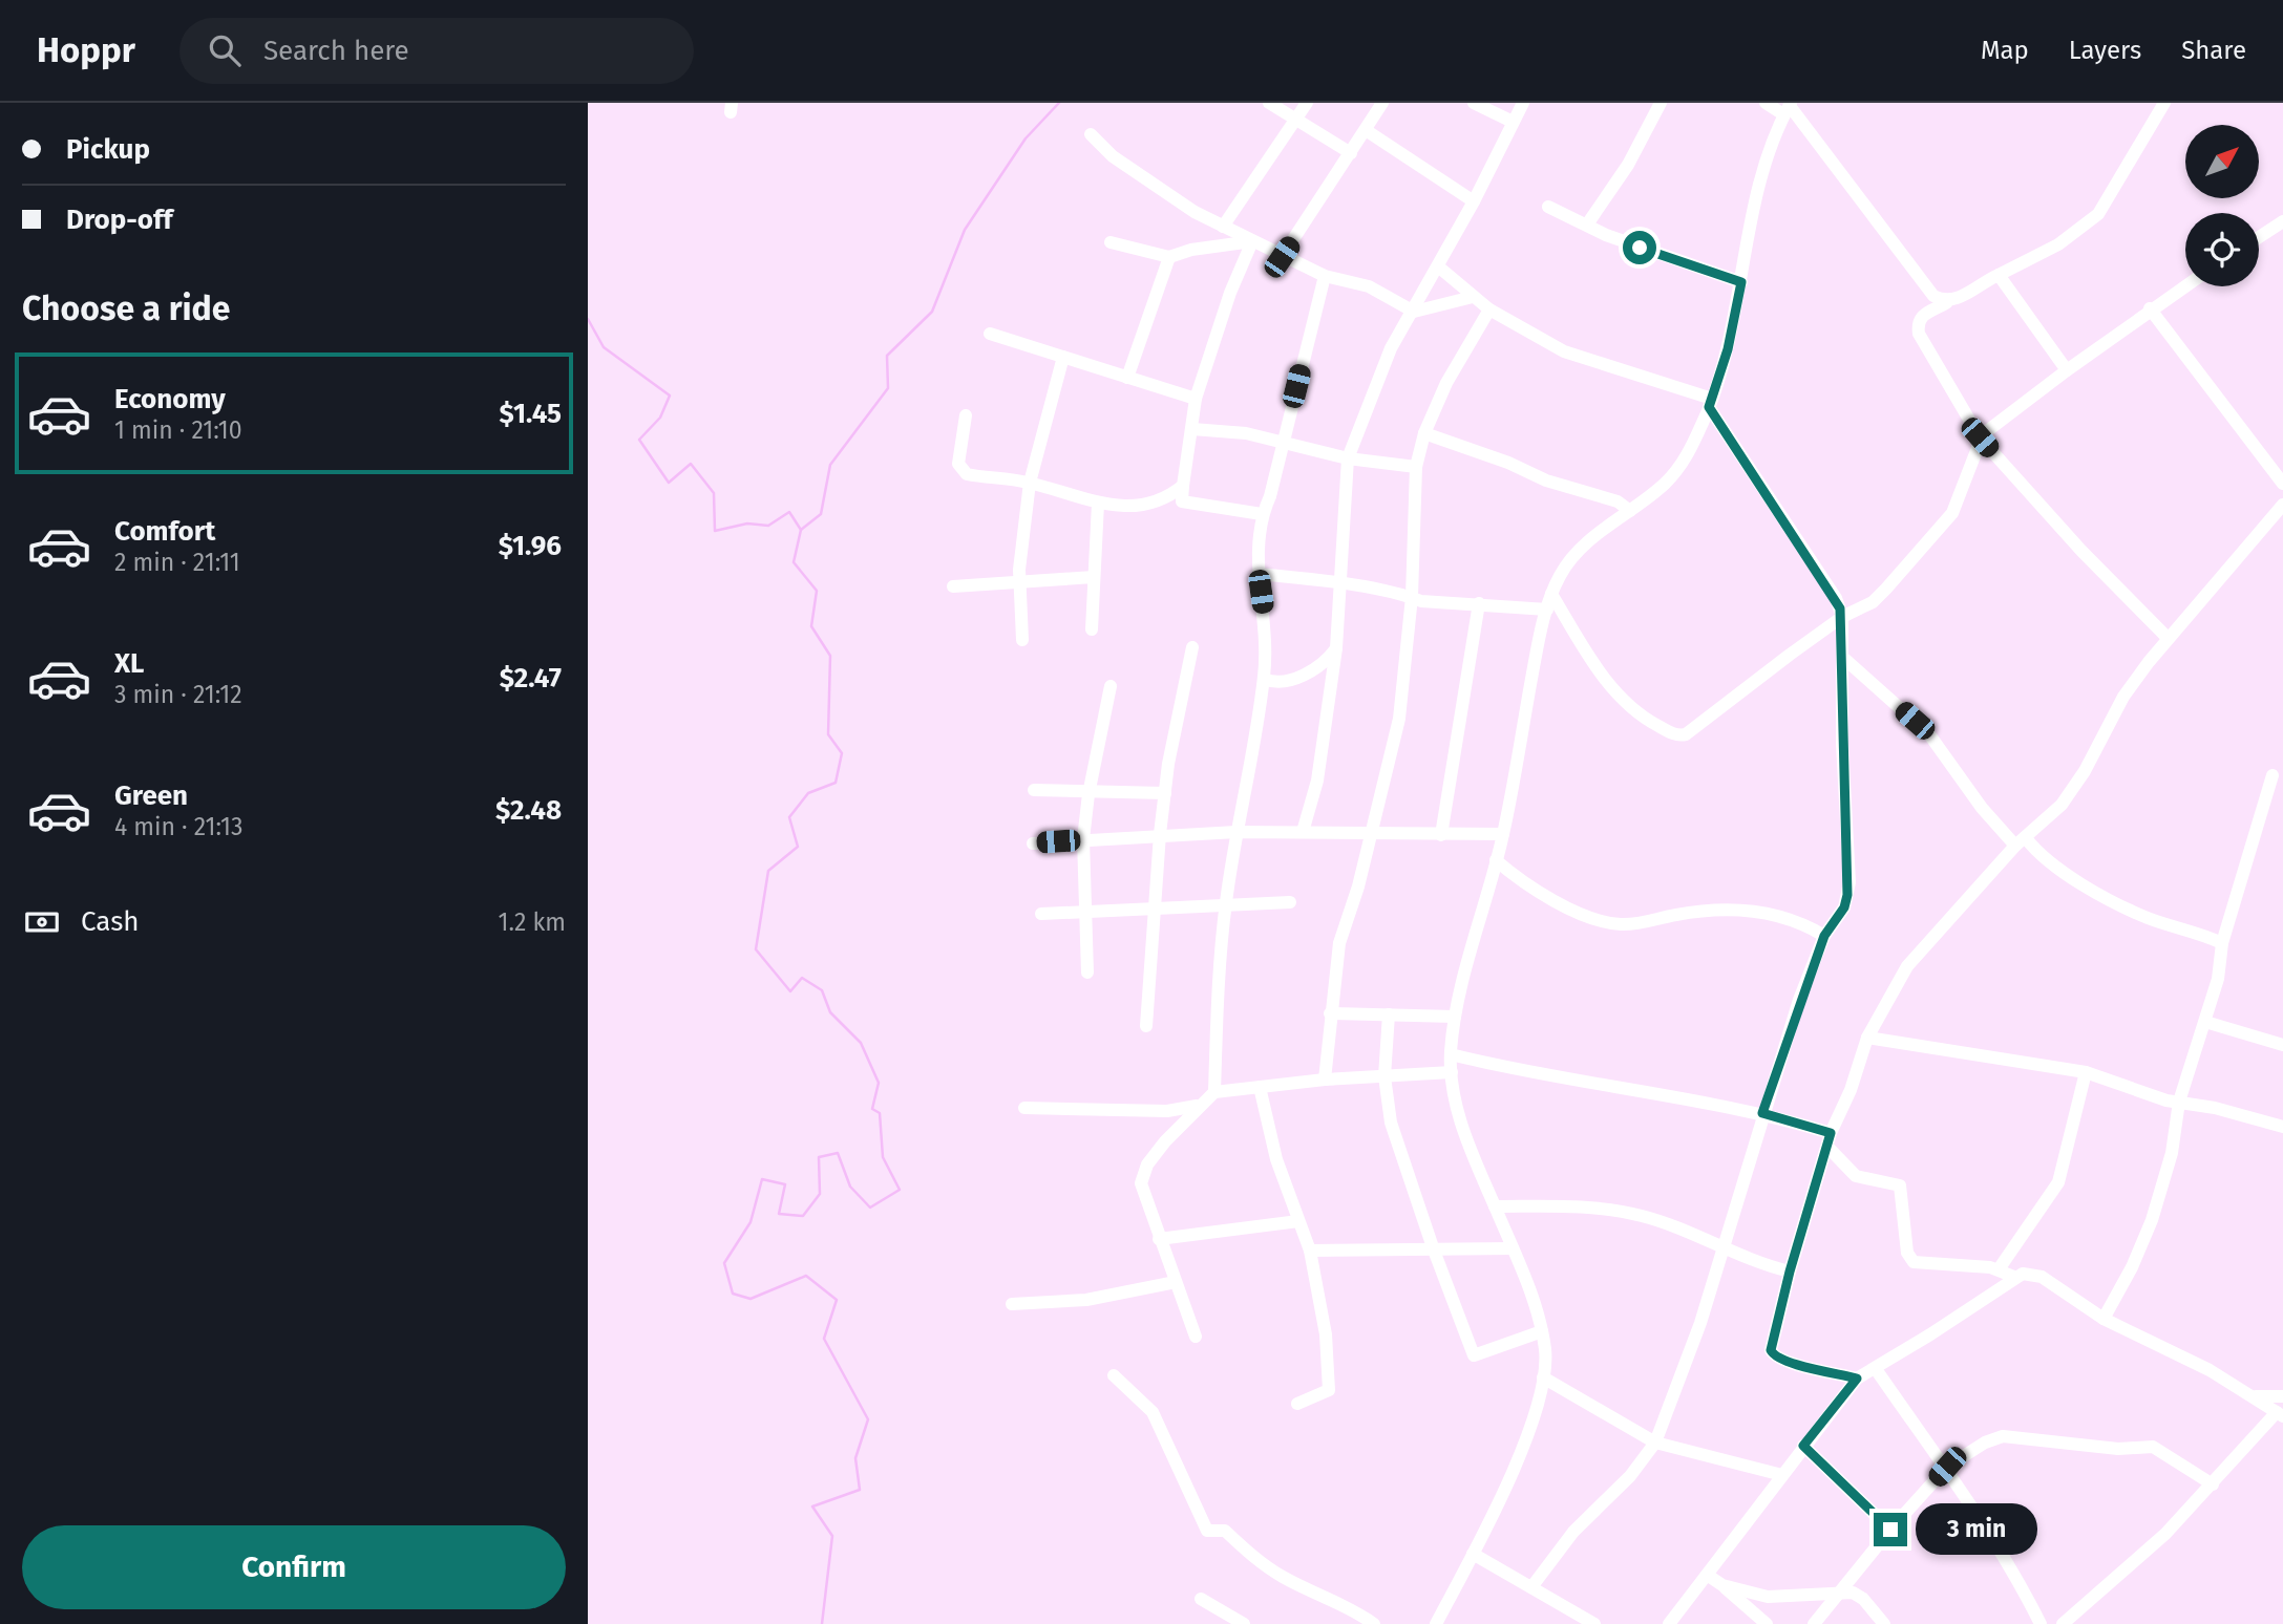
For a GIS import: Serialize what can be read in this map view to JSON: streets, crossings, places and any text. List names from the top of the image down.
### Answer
{
  "north": "top right",
  "page": {
    "header": "Hoppr",
    "search": "Search here",
    "nav": ["Map", "Layers", "Share"],
    "banner": ["Pickup", "Drop-off"],
    "heading": "Choose a ride",
    "list": [
      {
        "name": "Economy",
        "note": "1 min · 21:10",
        "value": "$1.45"
      },
      {
        "name": "Comfort",
        "note": "2 min · 21:11",
        "value": "$1.96"
      },
      {
        "name": "XL",
        "note": "3 min · 21:12",
        "value": "$2.47"
      },
      {
        "name": "Green",
        "note": "4 min · 21:13",
        "value": "$2.48"
      }
    ],
    "pay": ["Cash", "1.2 km"],
    "bubble": "3 min",
    "buttons": "Confirm"
  }
}
